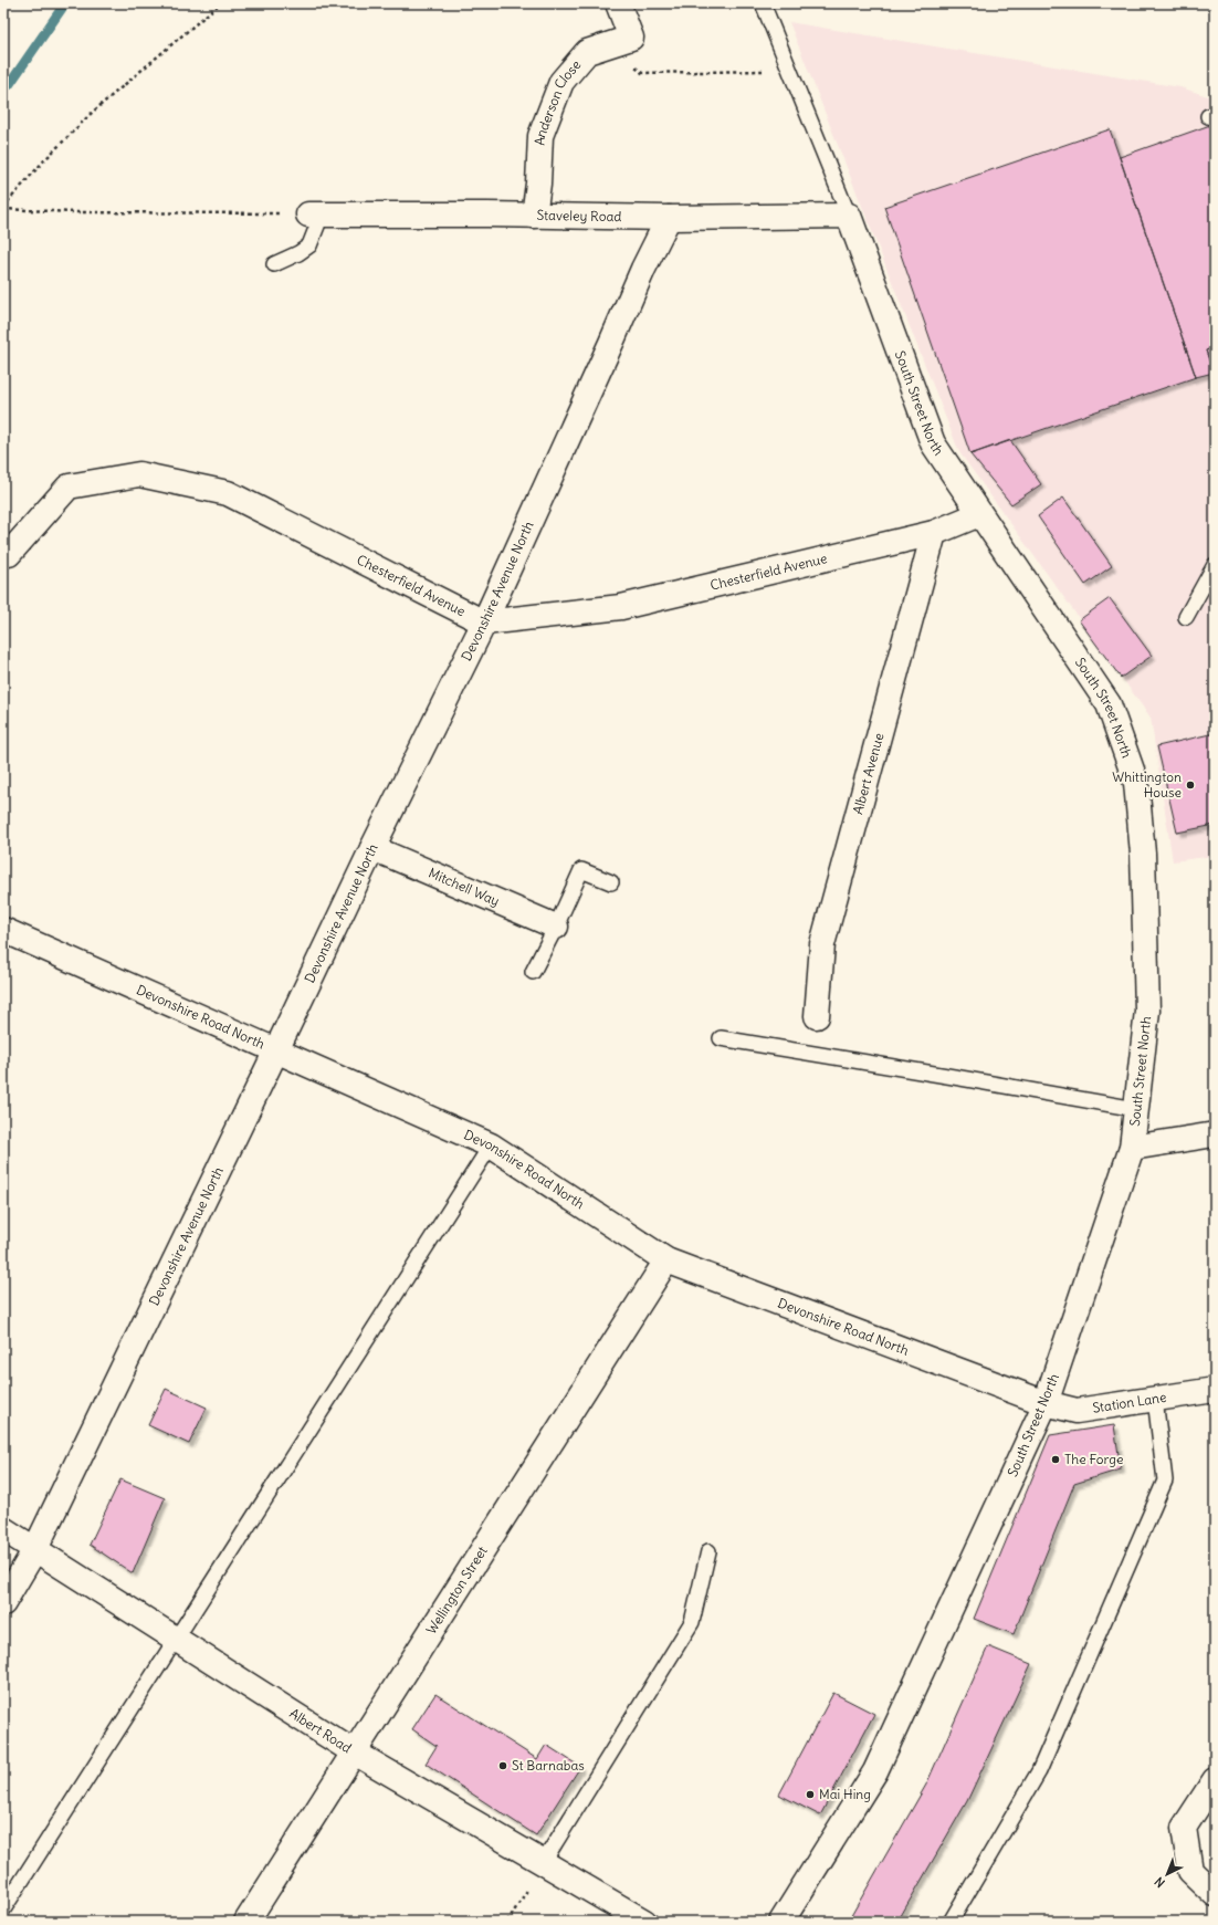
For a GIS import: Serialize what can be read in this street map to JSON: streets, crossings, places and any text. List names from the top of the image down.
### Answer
{
  "streets": {
    "street": [
      "Anderson Close",
      "Staveley Road",
      "South Street North",
      "Chesterfield Avenue",
      "Devonshire Avenue North",
      "Albert Avenue",
      "Mitchell Way",
      "Devonshire Road North",
      "Station Lane",
      "Wellington Street",
      "Albert Road"
    ]
  },
  "crossings": [
    ["Anderson Close", "Staveley Road"],
    ["Staveley Road", "South Street North"],
    ["Staveley Road", "Devonshire Avenue North"],
    ["South Street North", "Chesterfield Avenue"],
    ["South Street North", "Devonshire Road North"],
    ["South Street North", "Station Lane"],
    ["Chesterfield Avenue", "Devonshire Avenue North"],
    ["Chesterfield Avenue", "Albert Avenue"],
    ["Devonshire Avenue North", "Mitchell Way"],
    ["Devonshire Avenue North", "Devonshire Road North"],
    ["Devonshire Avenue North", "Albert Road"],
    ["Devonshire Road North", "Station Lane"],
    ["Devonshire Road North", "Wellington Street"],
    ["Wellington Street", "Albert Road"]
  ],
  "places": [
    "Whittington House",
    "The Forge",
    "St Barnabas",
    "Mai Hing"
  ],
  "north": "bottom left"
}
